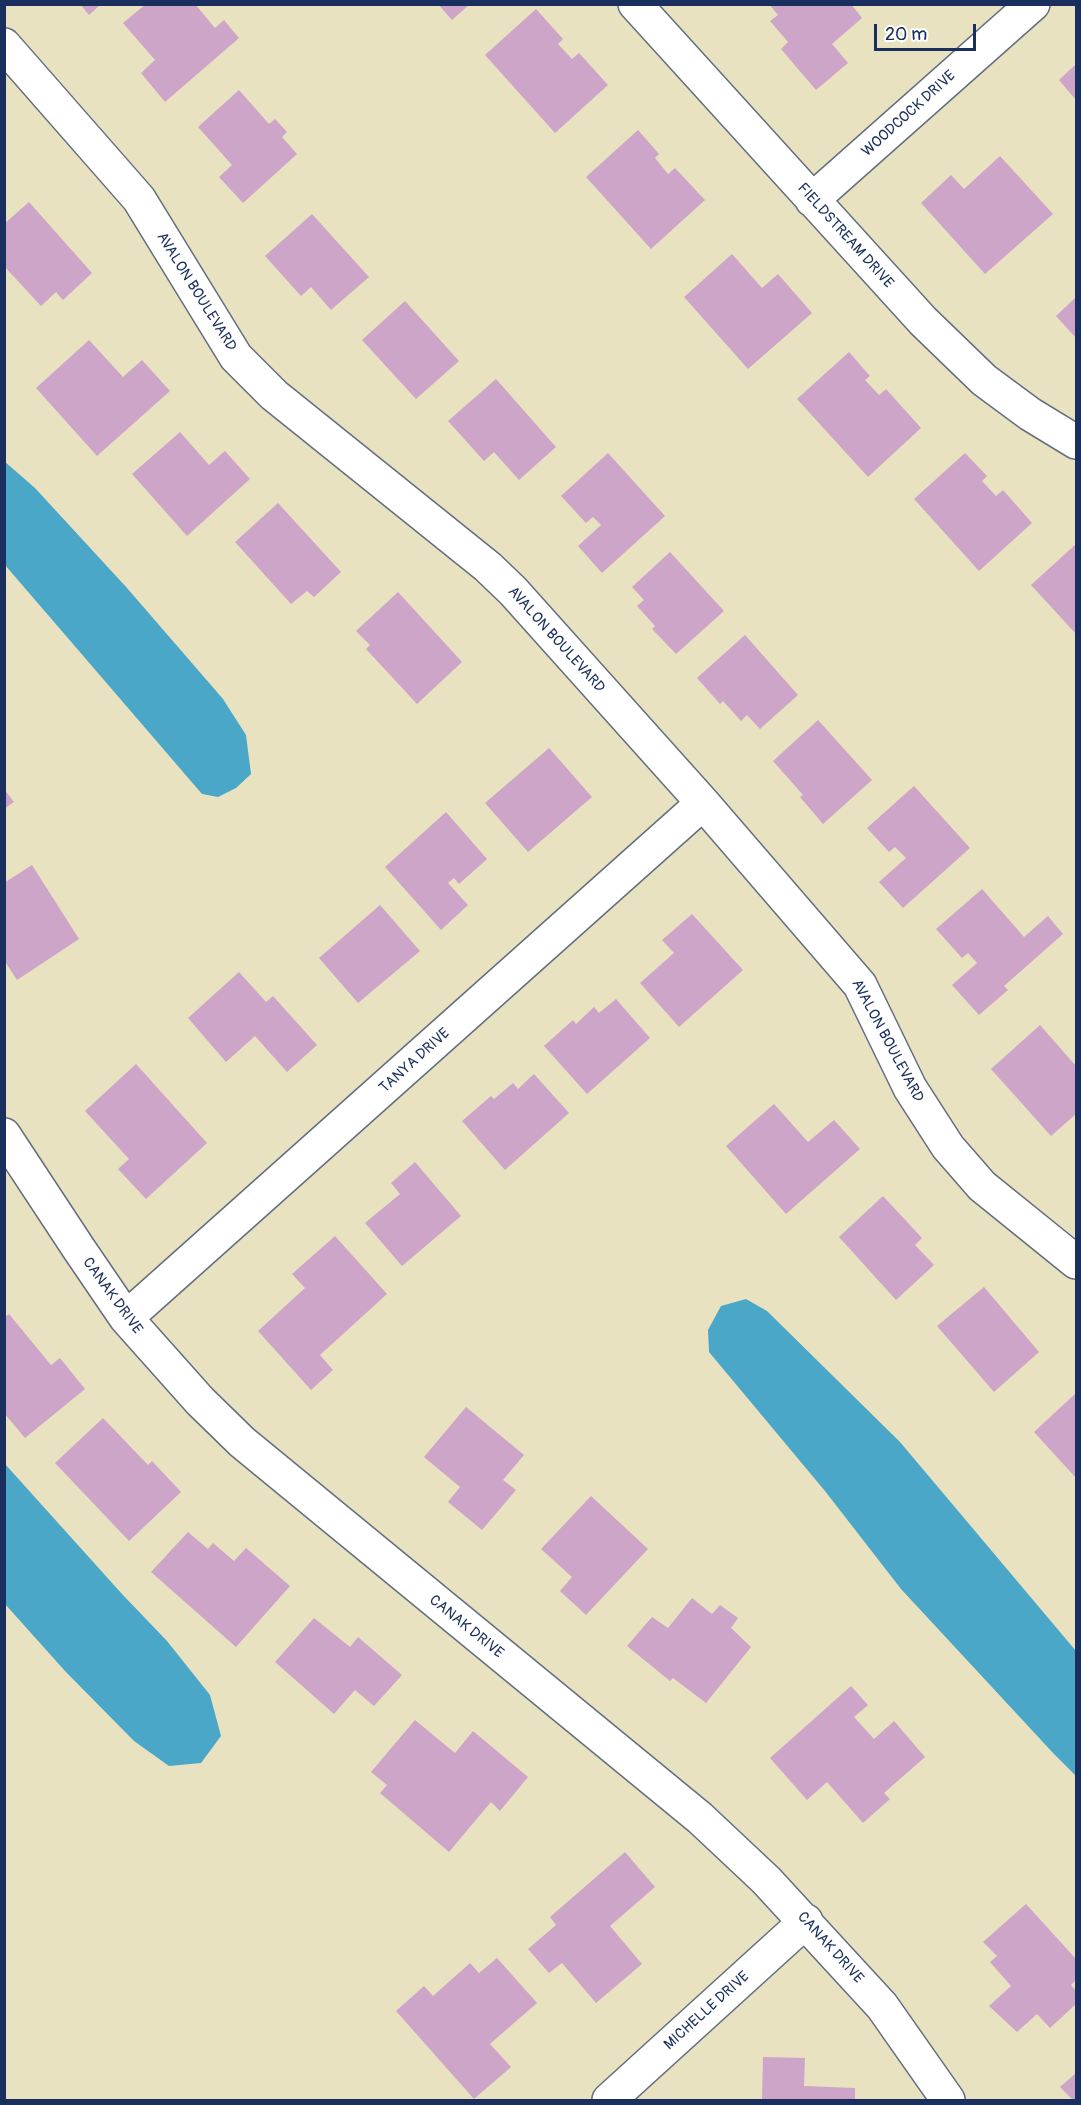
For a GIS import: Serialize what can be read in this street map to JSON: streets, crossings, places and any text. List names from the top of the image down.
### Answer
{
  "streets": {
    "street": [
      "WOODCOCK DRIVE",
      "FIELDSTREAM DRIVE",
      "AVALON BOULEVARD",
      "TANYA DRIVE",
      "CANAK DRIVE",
      "MICHELLE DRIVE"
    ]
  },
  "crossings": [
    ["WOODCOCK DRIVE", "FIELDSTREAM DRIVE"],
    ["AVALON BOULEVARD", "TANYA DRIVE"],
    ["TANYA DRIVE", "CANAK DRIVE"],
    ["CANAK DRIVE", "MICHELLE DRIVE"]
  ],
  "scale_bar": "20 m"
}
